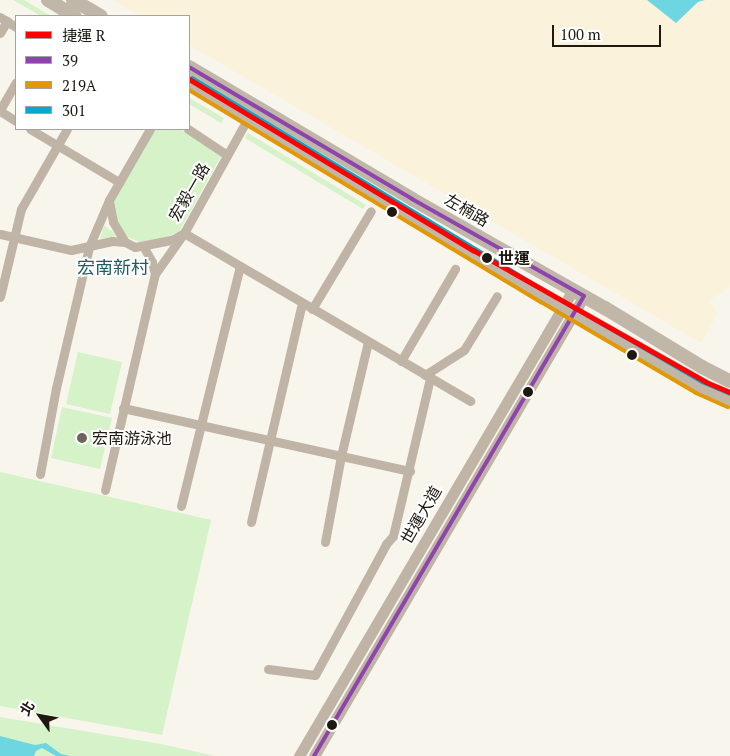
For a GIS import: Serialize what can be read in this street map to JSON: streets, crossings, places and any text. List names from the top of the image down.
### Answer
{
  "streets": {
    "main road": ["左楠路"],
    "street": ["宏毅一路", "世運大道"]
  },
  "crossings": [
    ["宏毅一路", "左楠路"],
    ["左楠路", "世運大道"]
  ],
  "districts": ["宏南新村"],
  "places": ["世運", "宏南游泳池"],
  "lines": [
    "transit line 39",
    "transit line 301",
    "metro line R",
    "transit line 219A"
  ],
  "legend": [
    "捷運 R",
    "39",
    "219A",
    "301"
  ],
  "scale_bar": "100 m",
  "north": "top left"
}
